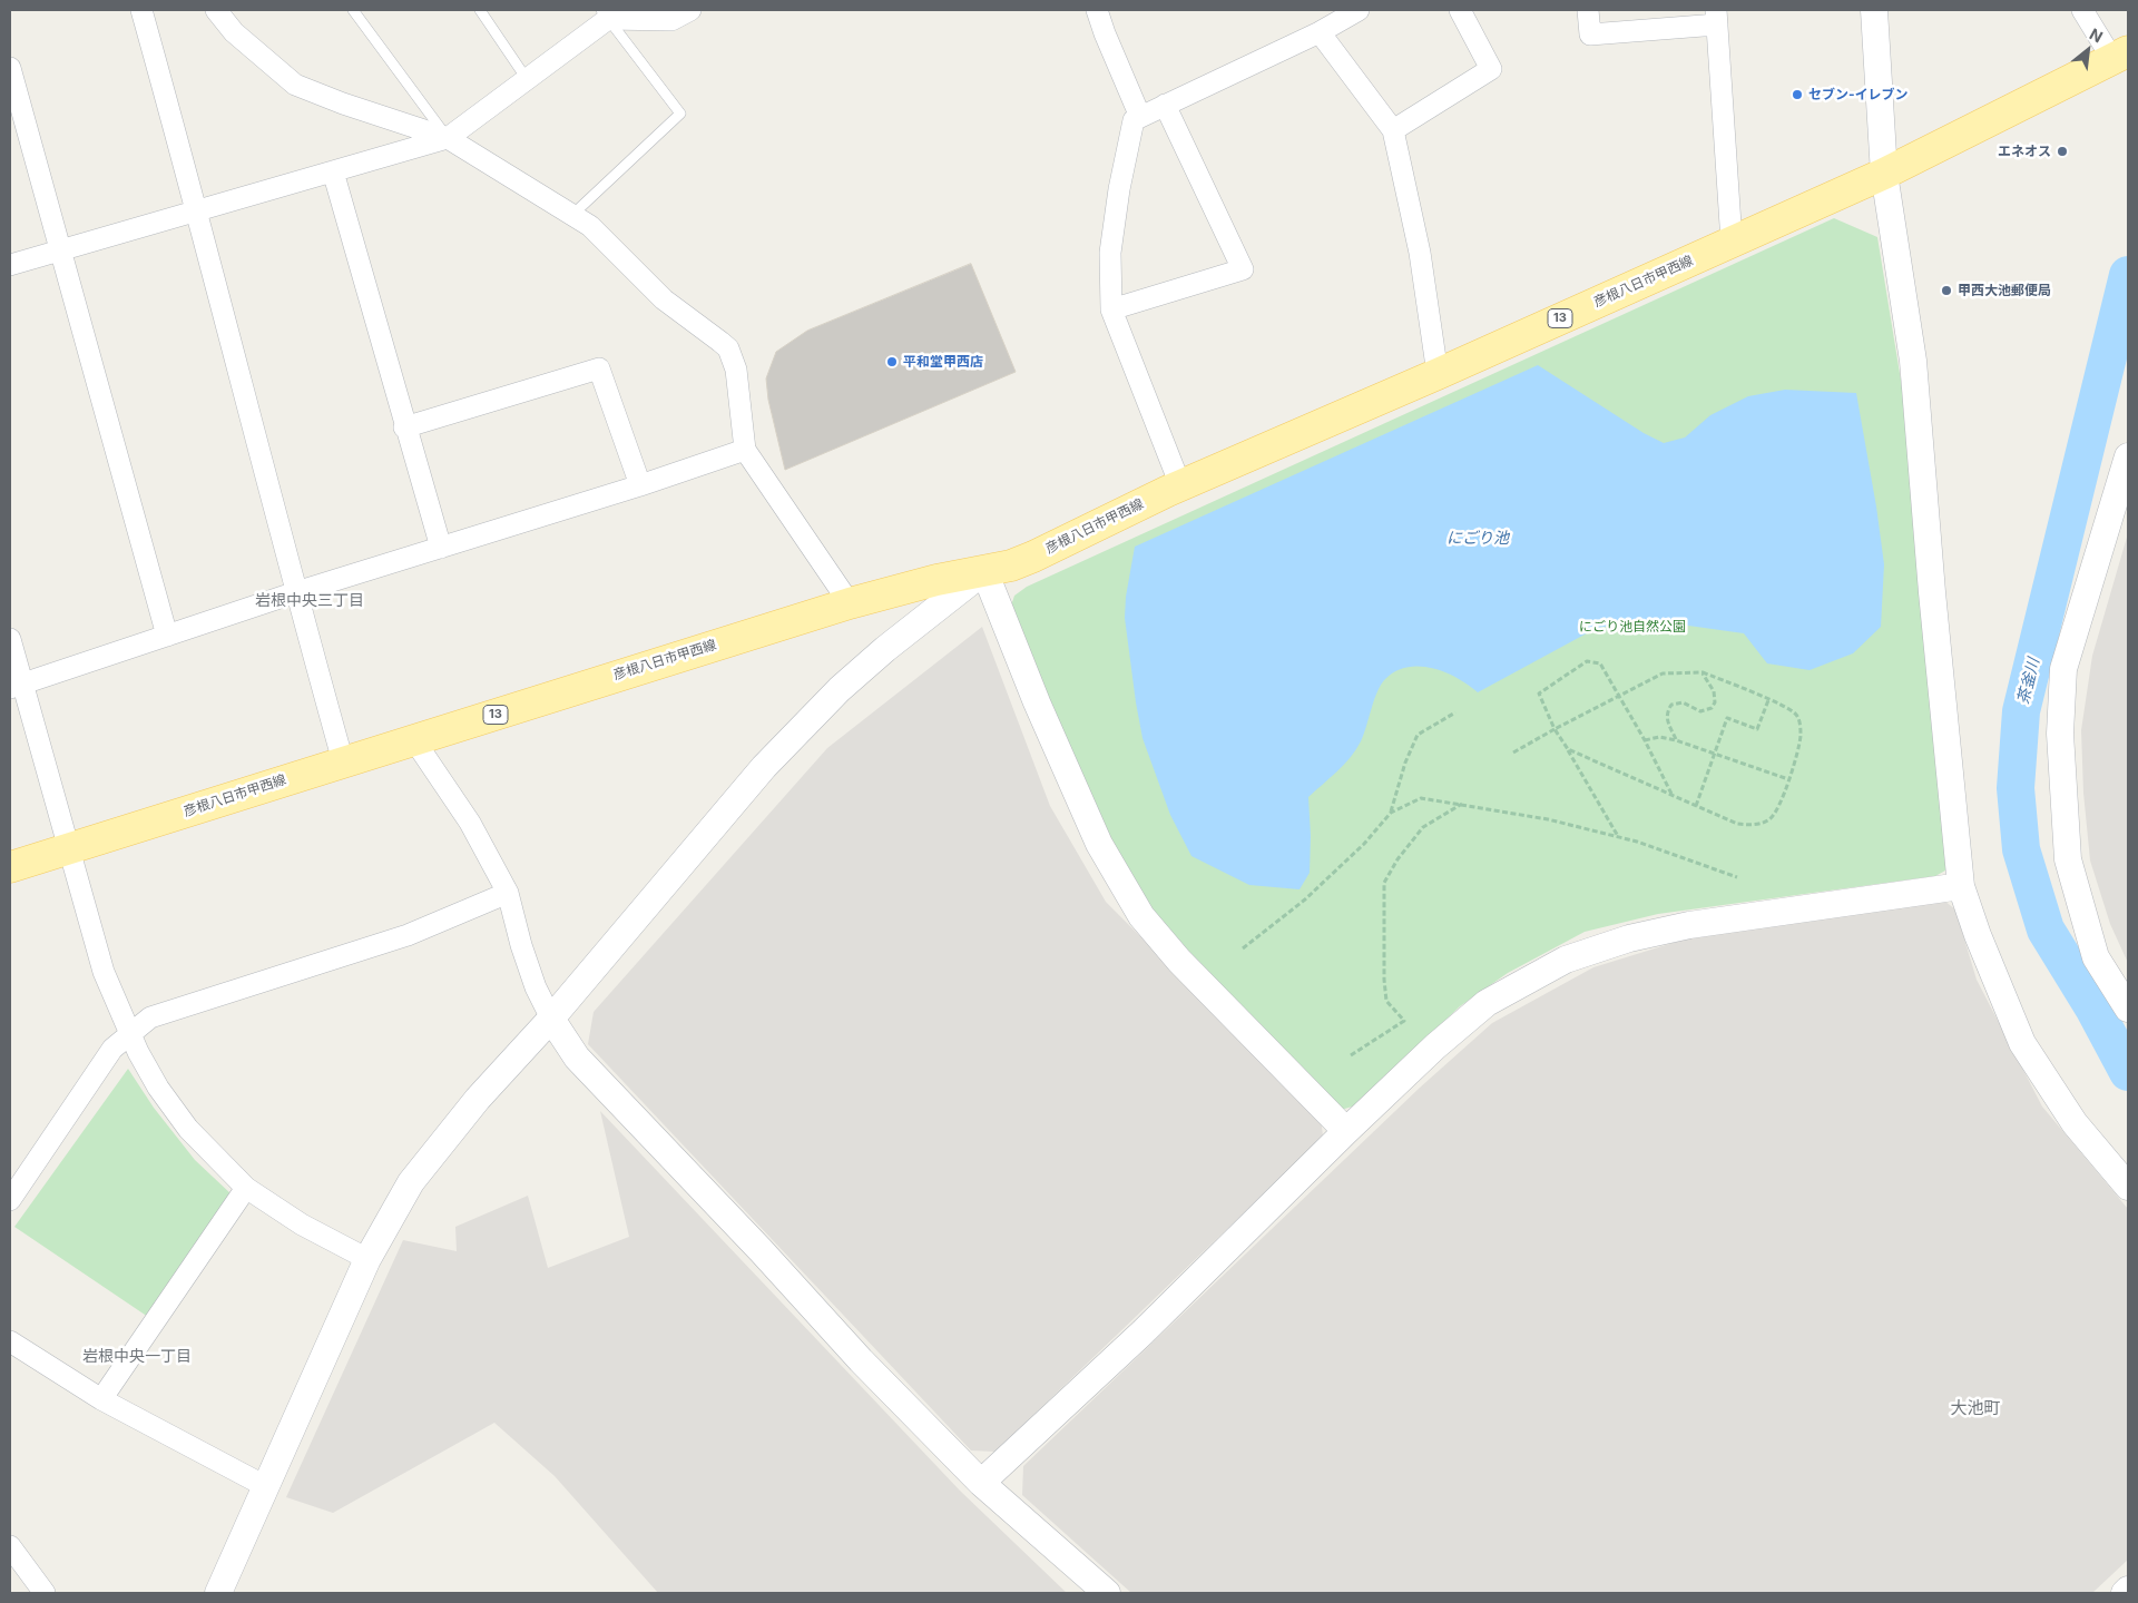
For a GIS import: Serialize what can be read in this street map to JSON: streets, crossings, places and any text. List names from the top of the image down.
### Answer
{
  "streets": {
    "main road": ["彦根八日市甲西線", "13"]
  },
  "districts": ["岩根中央三丁目", "岩根中央一丁目", "大池町"],
  "water": ["にごり池", "茶釜川"],
  "parks": ["にごり池自然公園"],
  "places": [
    "セブン-イレブン",
    "エネオス",
    "甲西大池郵便局",
    "平和堂甲西店"
  ],
  "north": "top right"
}
